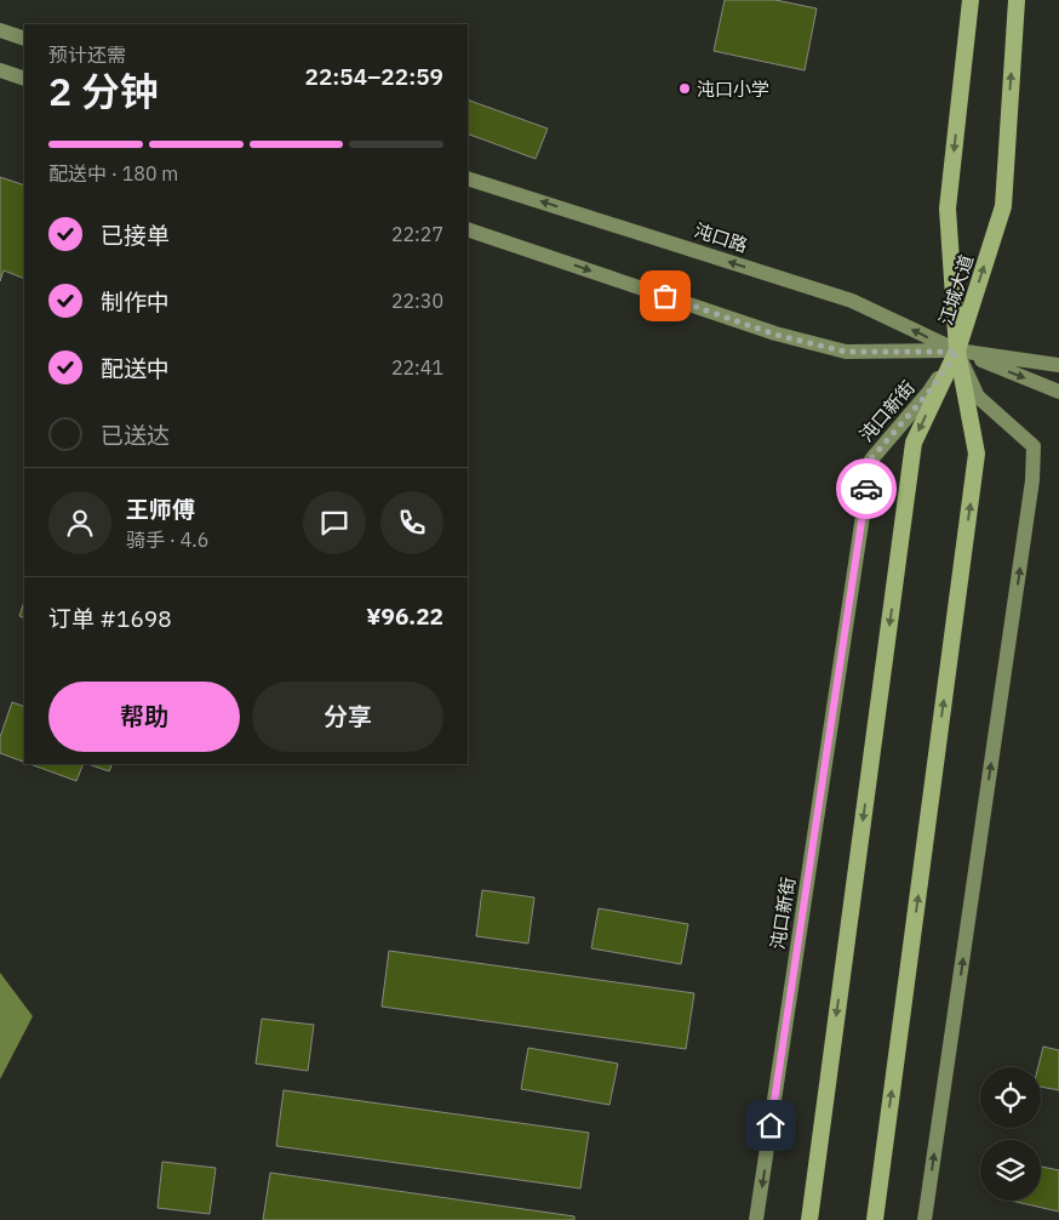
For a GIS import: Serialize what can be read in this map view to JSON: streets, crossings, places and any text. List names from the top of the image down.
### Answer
{
  "streets": {
    "highway": ["江城大道"],
    "main road": ["沌口路", "沌口新街"]
  },
  "crossings": [
    ["沌口路", "江城大道"],
    ["沌口路", "沌口新街"],
    ["江城大道", "沌口新街"]
  ],
  "one_way": ["沌口新街"],
  "places": ["沌口小学"],
  "page": {
    "heading": ["2 分钟", "预计还需", "22:54–22:59"],
    "panel": [
      "王师傅",
      "骑手 · 4.6",
      "订单 #1698",
      "¥96.22"
    ],
    "bar": "配送中 · 180 m",
    "list": [
      ["已接单", "22:27"],
      ["制作中", "22:30"],
      ["配送中", "22:41"],
      "已送达"
    ],
    "buttons": ["帮助", "分享"]
  }
}
